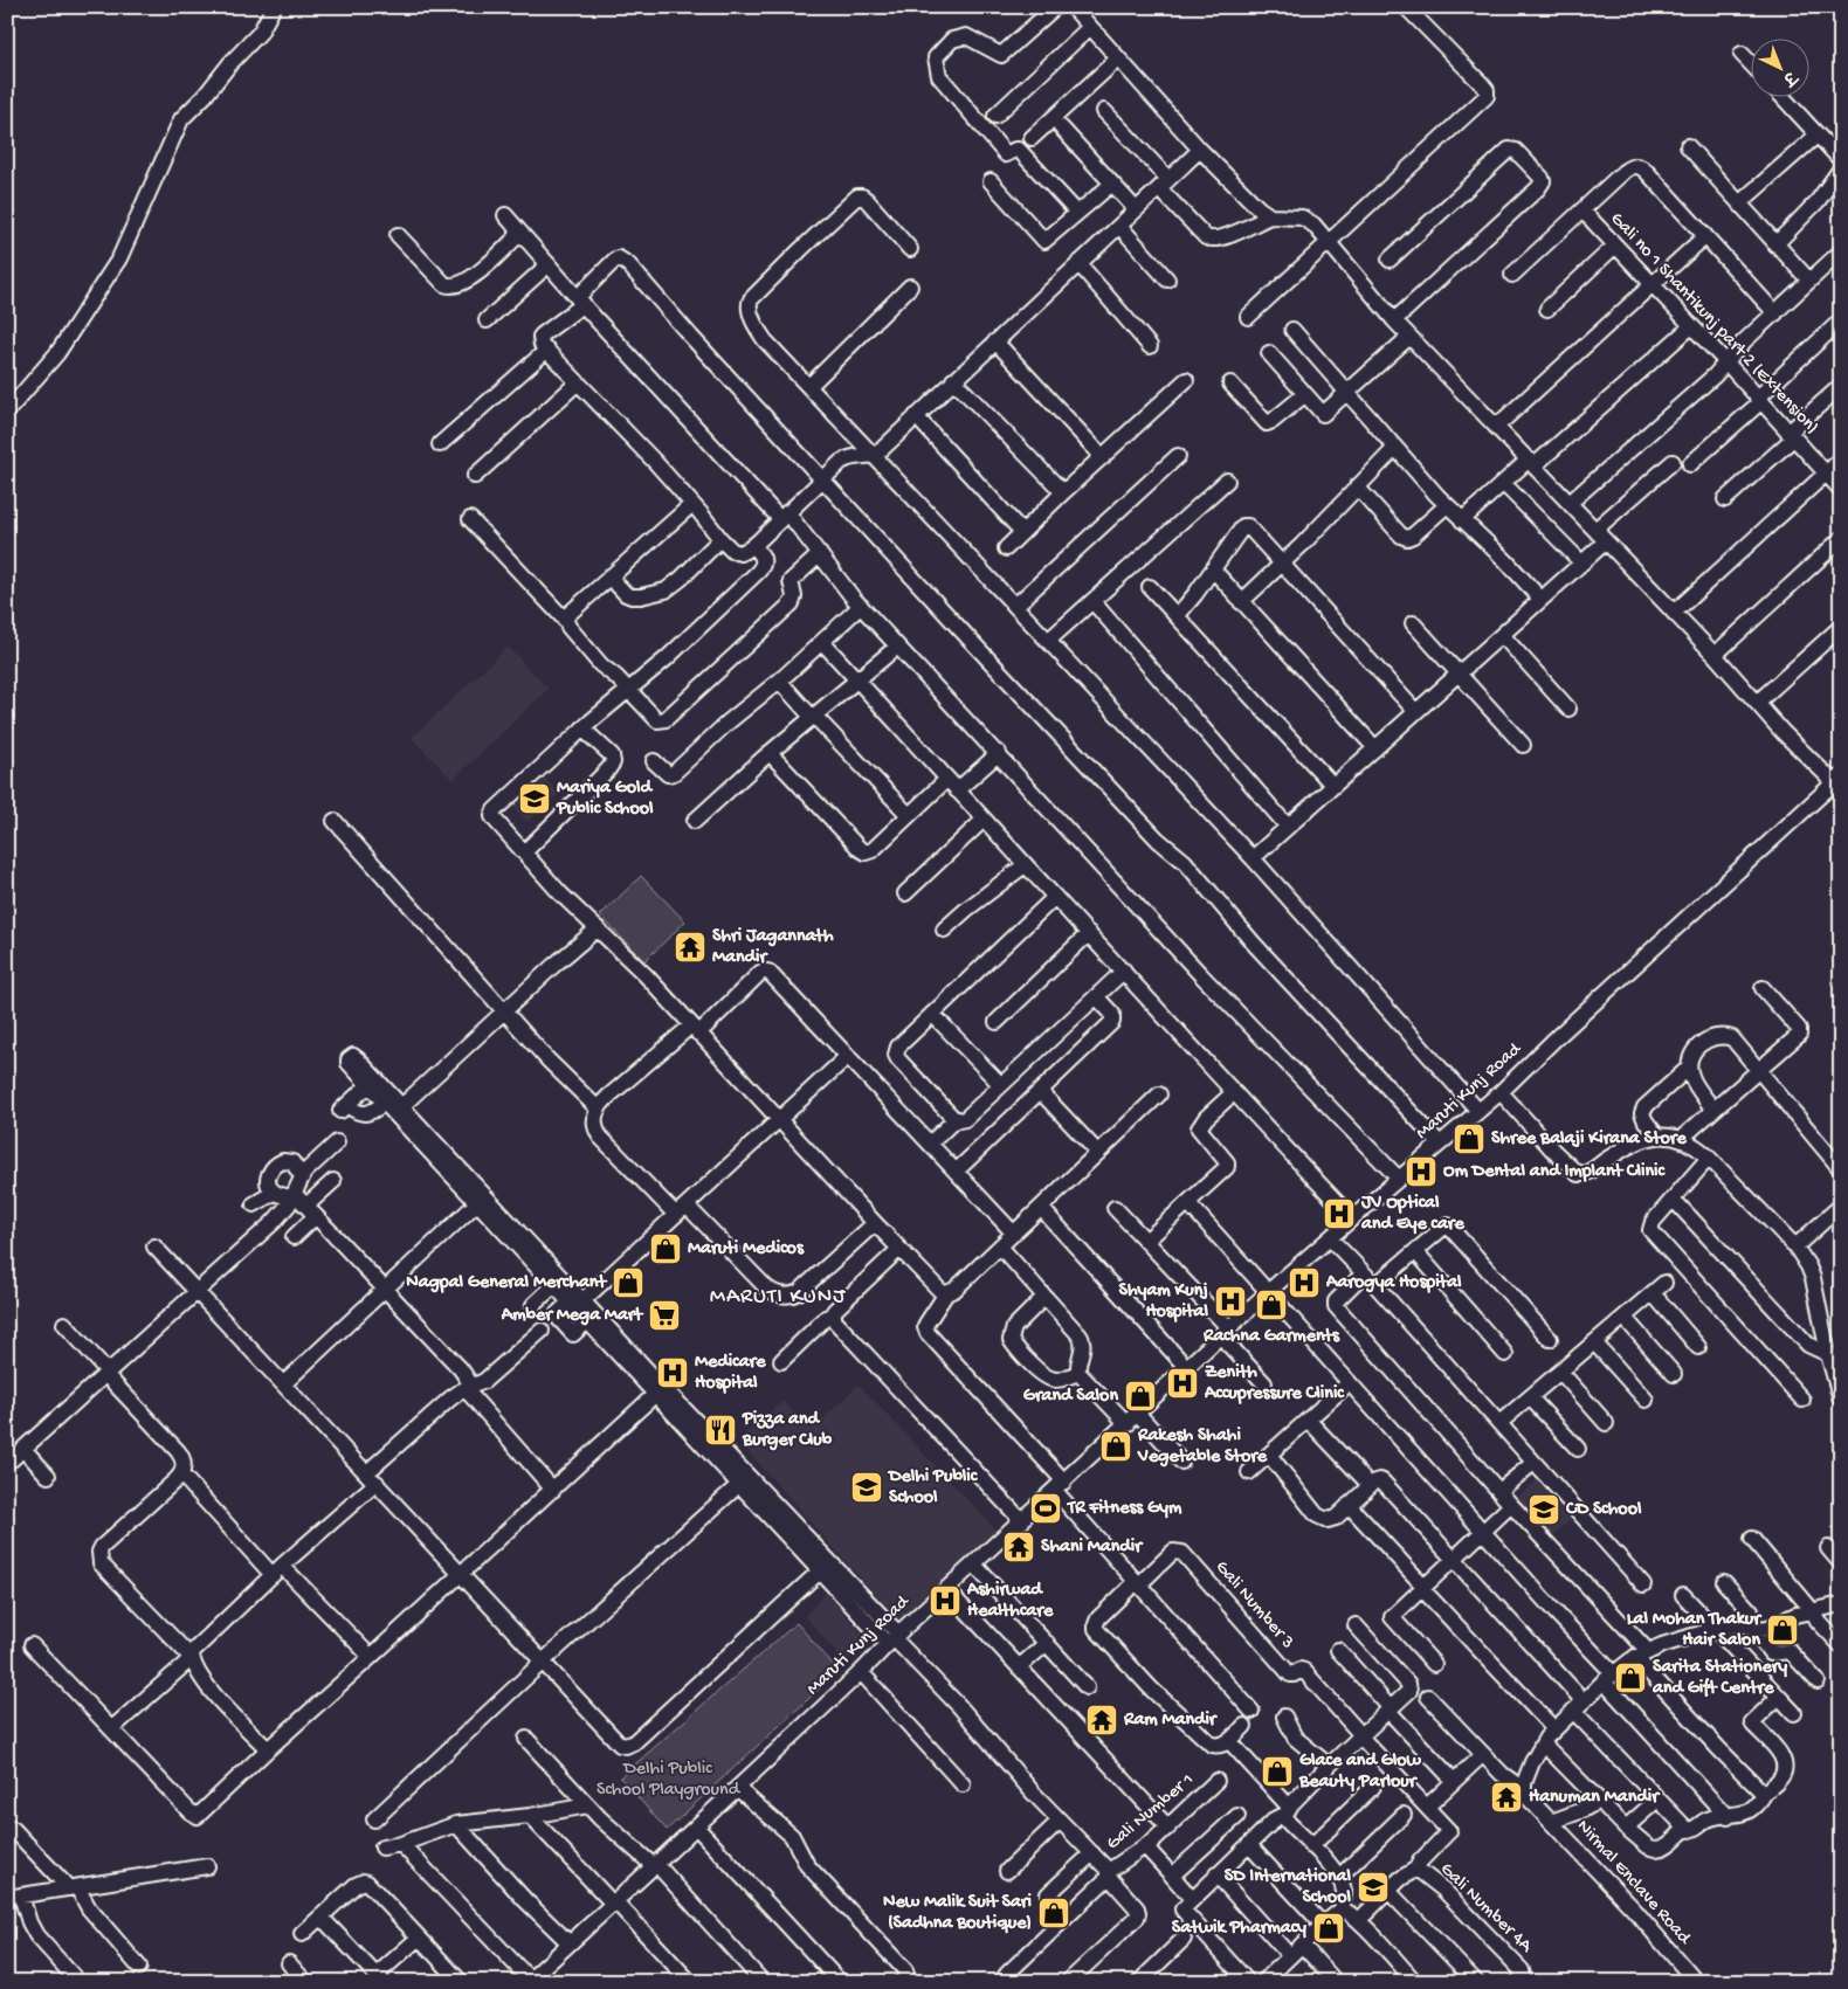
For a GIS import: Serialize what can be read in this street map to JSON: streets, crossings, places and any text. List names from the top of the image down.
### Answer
{
  "streets": {
    "street": [
      "Gali no 1 Shantikunj part 2 (Extension)",
      "Maruti Kunj Road",
      "Gali Number 3",
      "Gali Number 1",
      "Nirmal Enclave Road",
      "Gali Number 4A"
    ]
  },
  "districts": ["MARUTI KUNJ"],
  "parks": ["Delhi Public School Playground"],
  "places": {
    "school or university": [
      "Mariya Gold Public School",
      "Delhi Public School",
      "CD School",
      "SD International School"
    ],
    "temple": [
      "Shri Jagannath Mandir",
      "Shani Mandir",
      "Ram Mandir",
      "Hanuman Mandir"
    ],
    "shop": [
      "Shree Balaji Kirana Store",
      "Maruti Medicos",
      "Nagpal General Merchant",
      "Rachna Garments",
      "Grand Salon",
      "Rakesh Shahi Vegetable Store",
      "Lal Mohan Thakur Hair Salon",
      "Sarita Stationery and Gift Centre",
      "Glace and Glow Beauty Parlour",
      "New Malik Suit Sari (Sadhna Boutique)",
      "Satwik Pharmacy"
    ],
    "hospital": [
      "Om Dental and Implant Clinic",
      "JV Optical and Eye care",
      "Aarogya Hospital",
      "Shyam Kunj Hospital",
      "Medicare Hospital",
      "Zenith Accupressure Clinic",
      "Ashirwad Healthcare"
    ],
    "supermarket": ["Amber Mega Mart"],
    "restaurant": ["Pizza and Burger Club"],
    "sports": ["TR Fitness Gym"]
  },
  "north": "bottom right"
}
